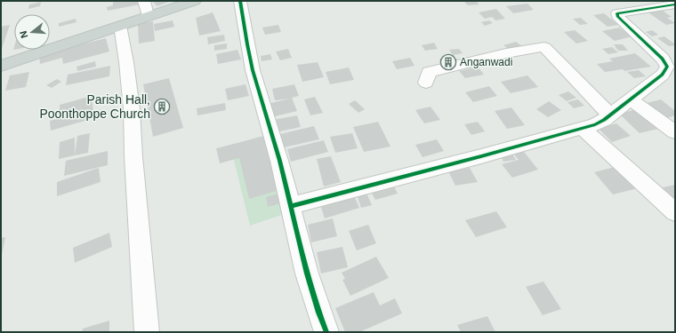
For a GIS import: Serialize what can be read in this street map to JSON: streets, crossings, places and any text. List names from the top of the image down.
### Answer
{
  "places": {
    "building": ["Anganwadi", "Parish Hall, Poonthoppe Church"]
  },
  "north": "left"
}
